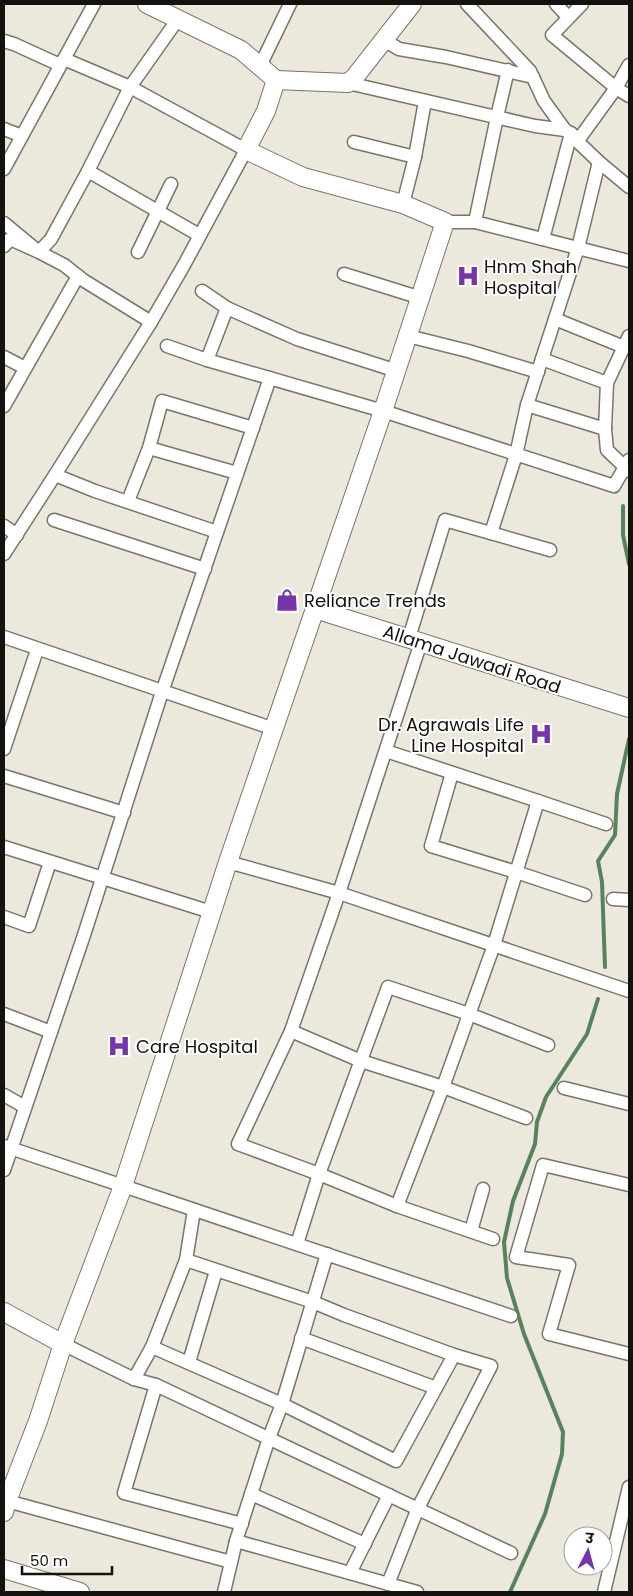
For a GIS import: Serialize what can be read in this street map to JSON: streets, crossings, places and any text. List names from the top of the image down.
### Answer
{
  "streets": {
    "street": ["Allama Jawadi Road"]
  },
  "places": {
    "hospital": ["Hnm Shah Hospital", "Dr. Agrawals Life Line Hospital", "Care Hospital"],
    "shop": ["Reliance Trends"]
  },
  "scale_bar": "50 m",
  "north": "top"
}
